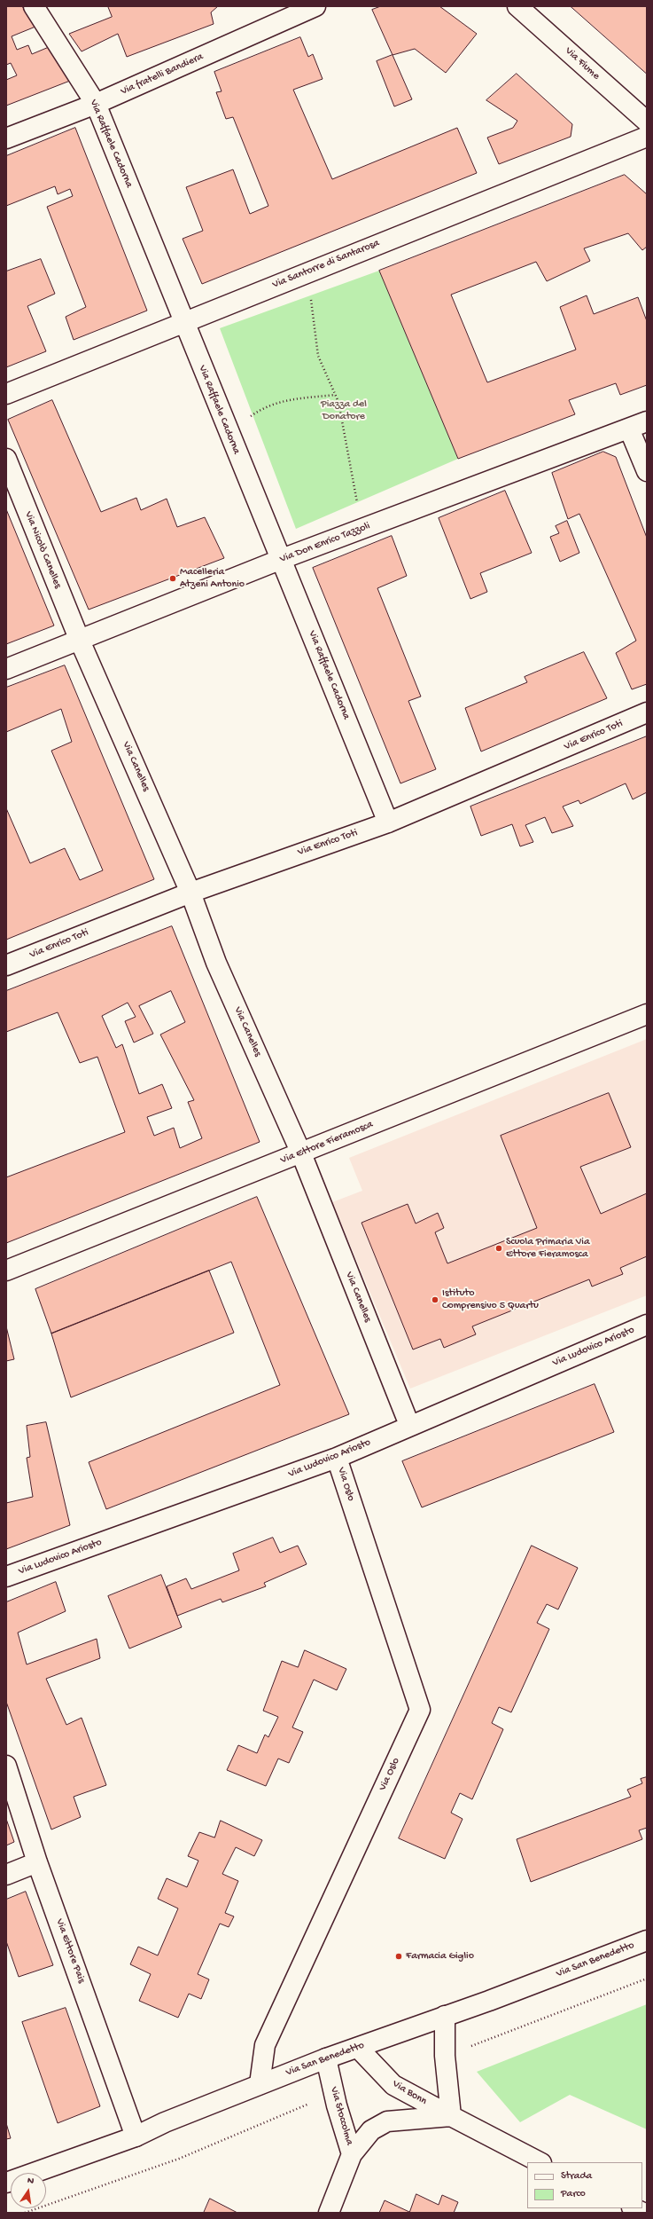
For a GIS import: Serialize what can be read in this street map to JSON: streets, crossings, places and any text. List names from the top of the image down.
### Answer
{
  "streets": {
    "street": [
      "Via Fiume",
      "Via fratelli Bandiera",
      "Via Raffaele Cadorna",
      "Via Santorre di Santarosa",
      "Via Don Enrico Tazzoli",
      "Via Nicolò Canelles",
      "Via Enrico Toti",
      "Via Canelles",
      "Via Ettore Fieramosca",
      "Via Ludovico Ariosto",
      "Via Oslo",
      "Via Ettore Pais",
      "Via San Benedetto",
      "Via Bonn",
      "Via Stoccolma"
    ]
  },
  "crossings": [
    ["Via fratelli Bandiera", "Via Raffaele Cadorna"],
    ["Via Raffaele Cadorna", "Via Santorre di Santarosa"],
    ["Via Raffaele Cadorna", "Via Don Enrico Tazzoli"],
    ["Via Raffaele Cadorna", "Via Enrico Toti"],
    ["Via Don Enrico Tazzoli", "Via Nicolò Canelles"],
    ["Via Don Enrico Tazzoli", "Via Canelles"],
    ["Via Nicolò Canelles", "Via Canelles"],
    ["Via Enrico Toti", "Via Canelles"],
    ["Via Canelles", "Via Ettore Fieramosca"],
    ["Via Canelles", "Via Ludovico Ariosto"],
    ["Via Ludovico Ariosto", "Via Oslo"],
    ["Via Oslo", "Via San Benedetto"],
    ["Via Ettore Pais", "Via San Benedetto"],
    ["Via San Benedetto", "Via Bonn"],
    ["Via San Benedetto", "Via Stoccolma"],
    ["Via Bonn", "Via Stoccolma"]
  ],
  "parks": ["Piazza del Donatore"],
  "places": [
    "Macelleria Atzeni Antonio",
    "Scuola Primaria Via Ettore Fieramosca",
    "Istituto Comprensivo 5 Quartu",
    "Farmacia Giglio"
  ],
  "legend": ["Strada", "Parco"],
  "north": "top"
}
